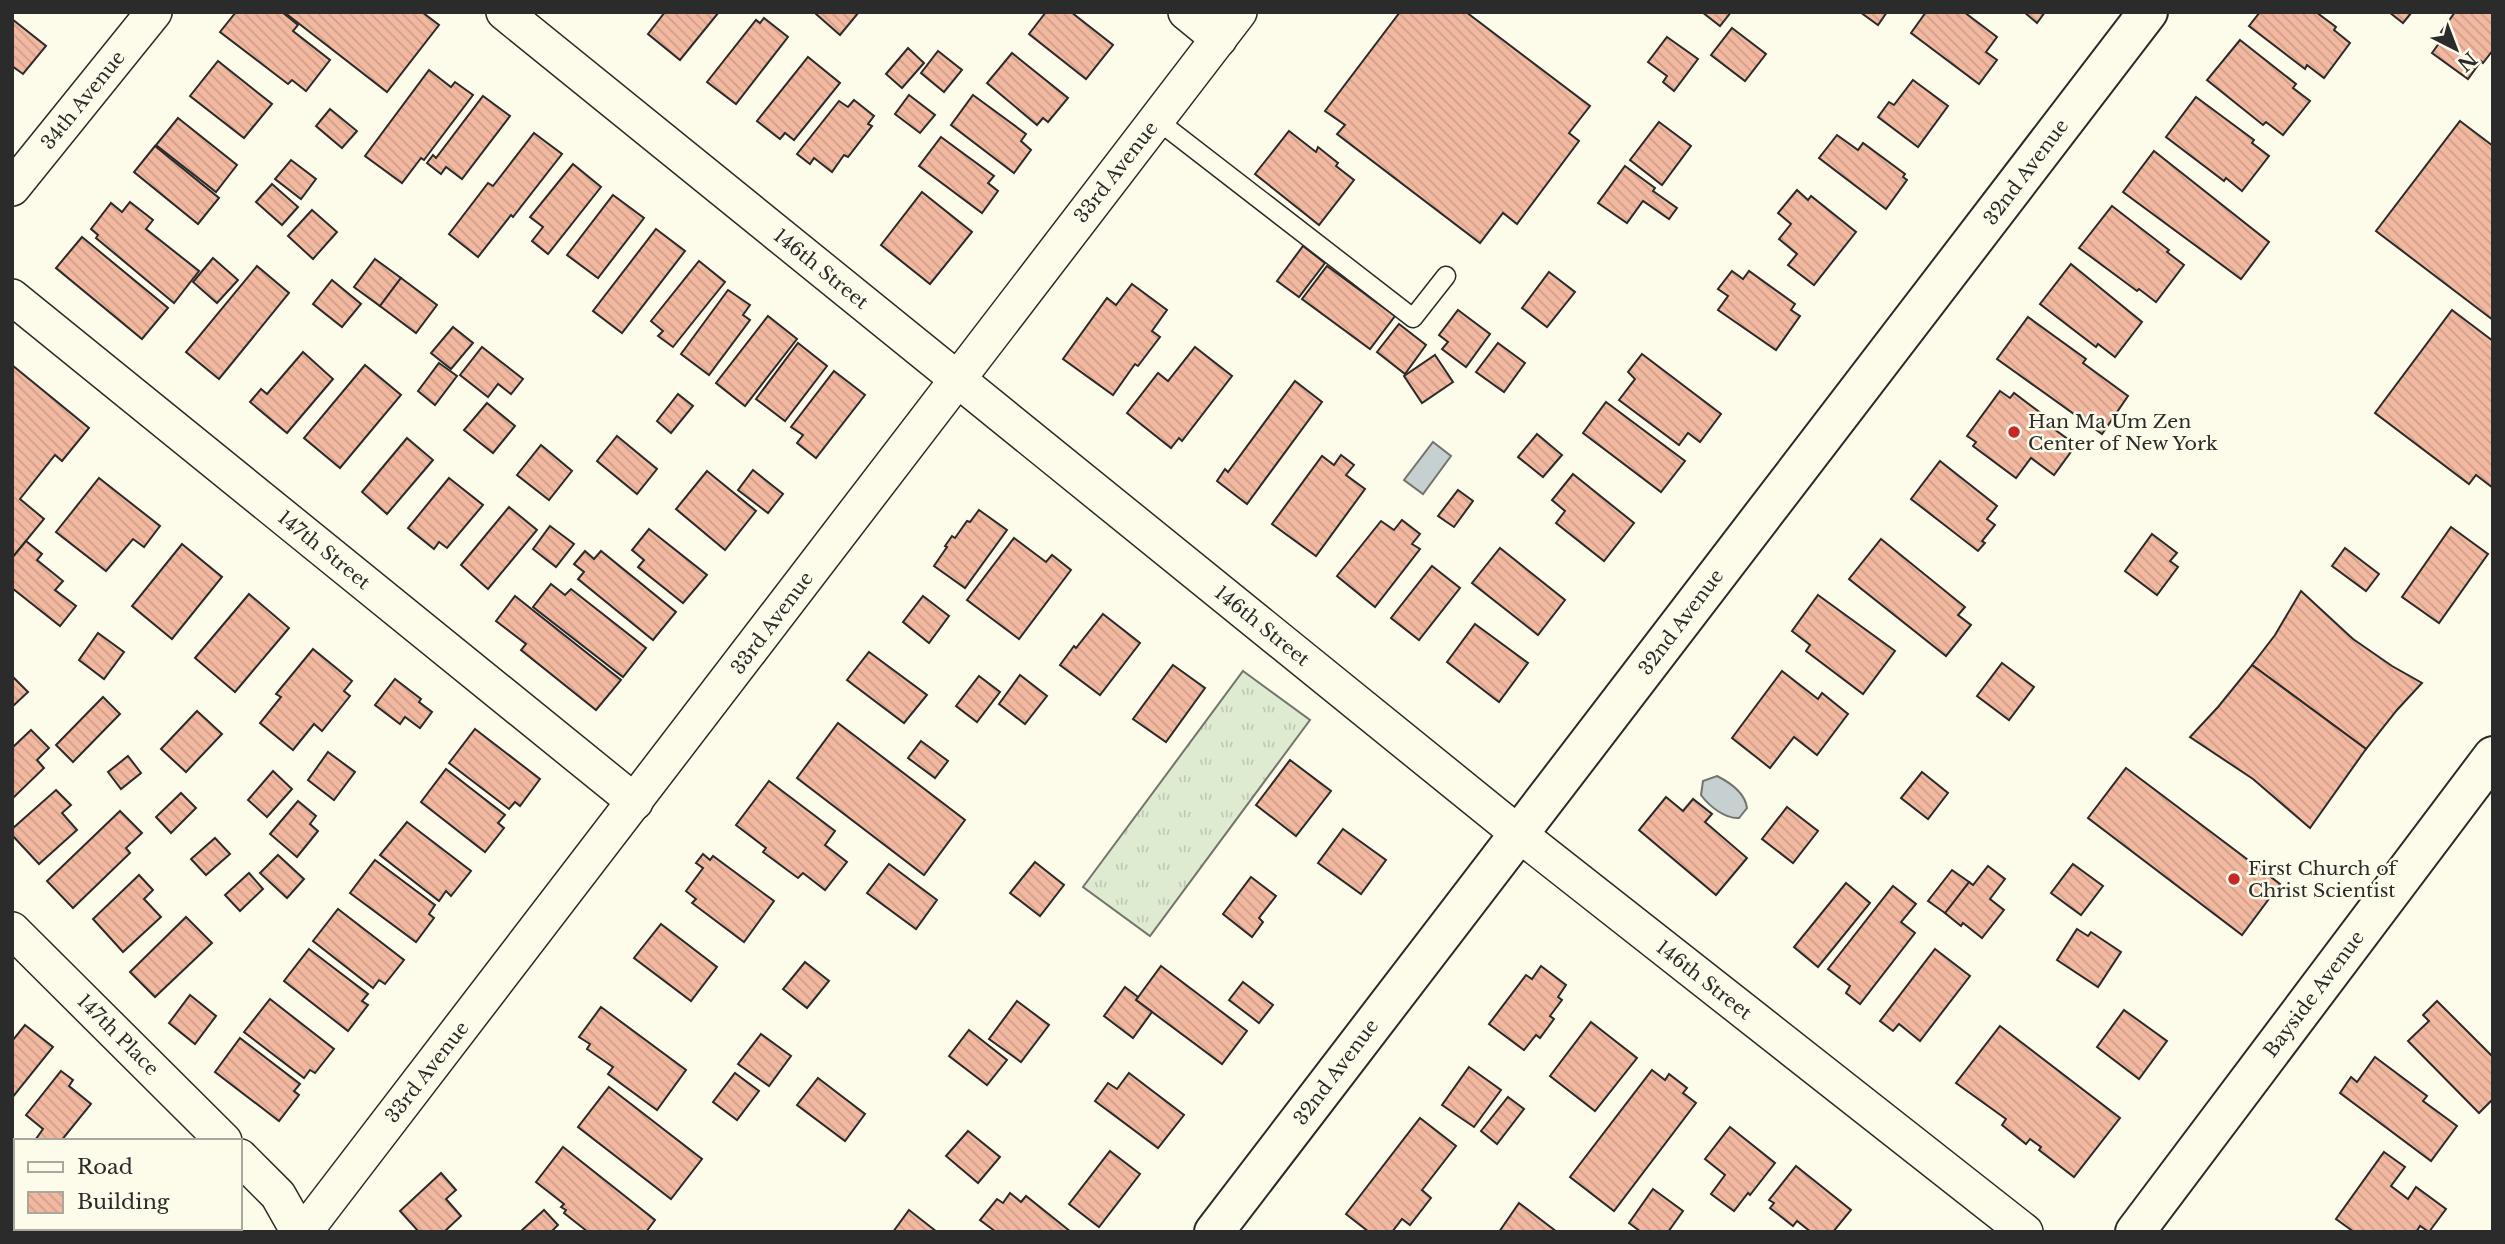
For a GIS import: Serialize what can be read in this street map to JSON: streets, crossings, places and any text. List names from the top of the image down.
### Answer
{
  "streets": {
    "street": [
      "34th Avenue",
      "33rd Avenue",
      "32nd Avenue",
      "146th Street",
      "147th Street",
      "Bayside Avenue",
      "147th Place"
    ]
  },
  "crossings": [
    ["33rd Avenue", "146th Street"],
    ["33rd Avenue", "147th Street"],
    ["32nd Avenue", "146th Street"]
  ],
  "places": ["Han Ma Um Zen Center of New York", "First Church of Christ Scientist"],
  "legend": ["Road", "Building"],
  "north": "bottom right"
}
